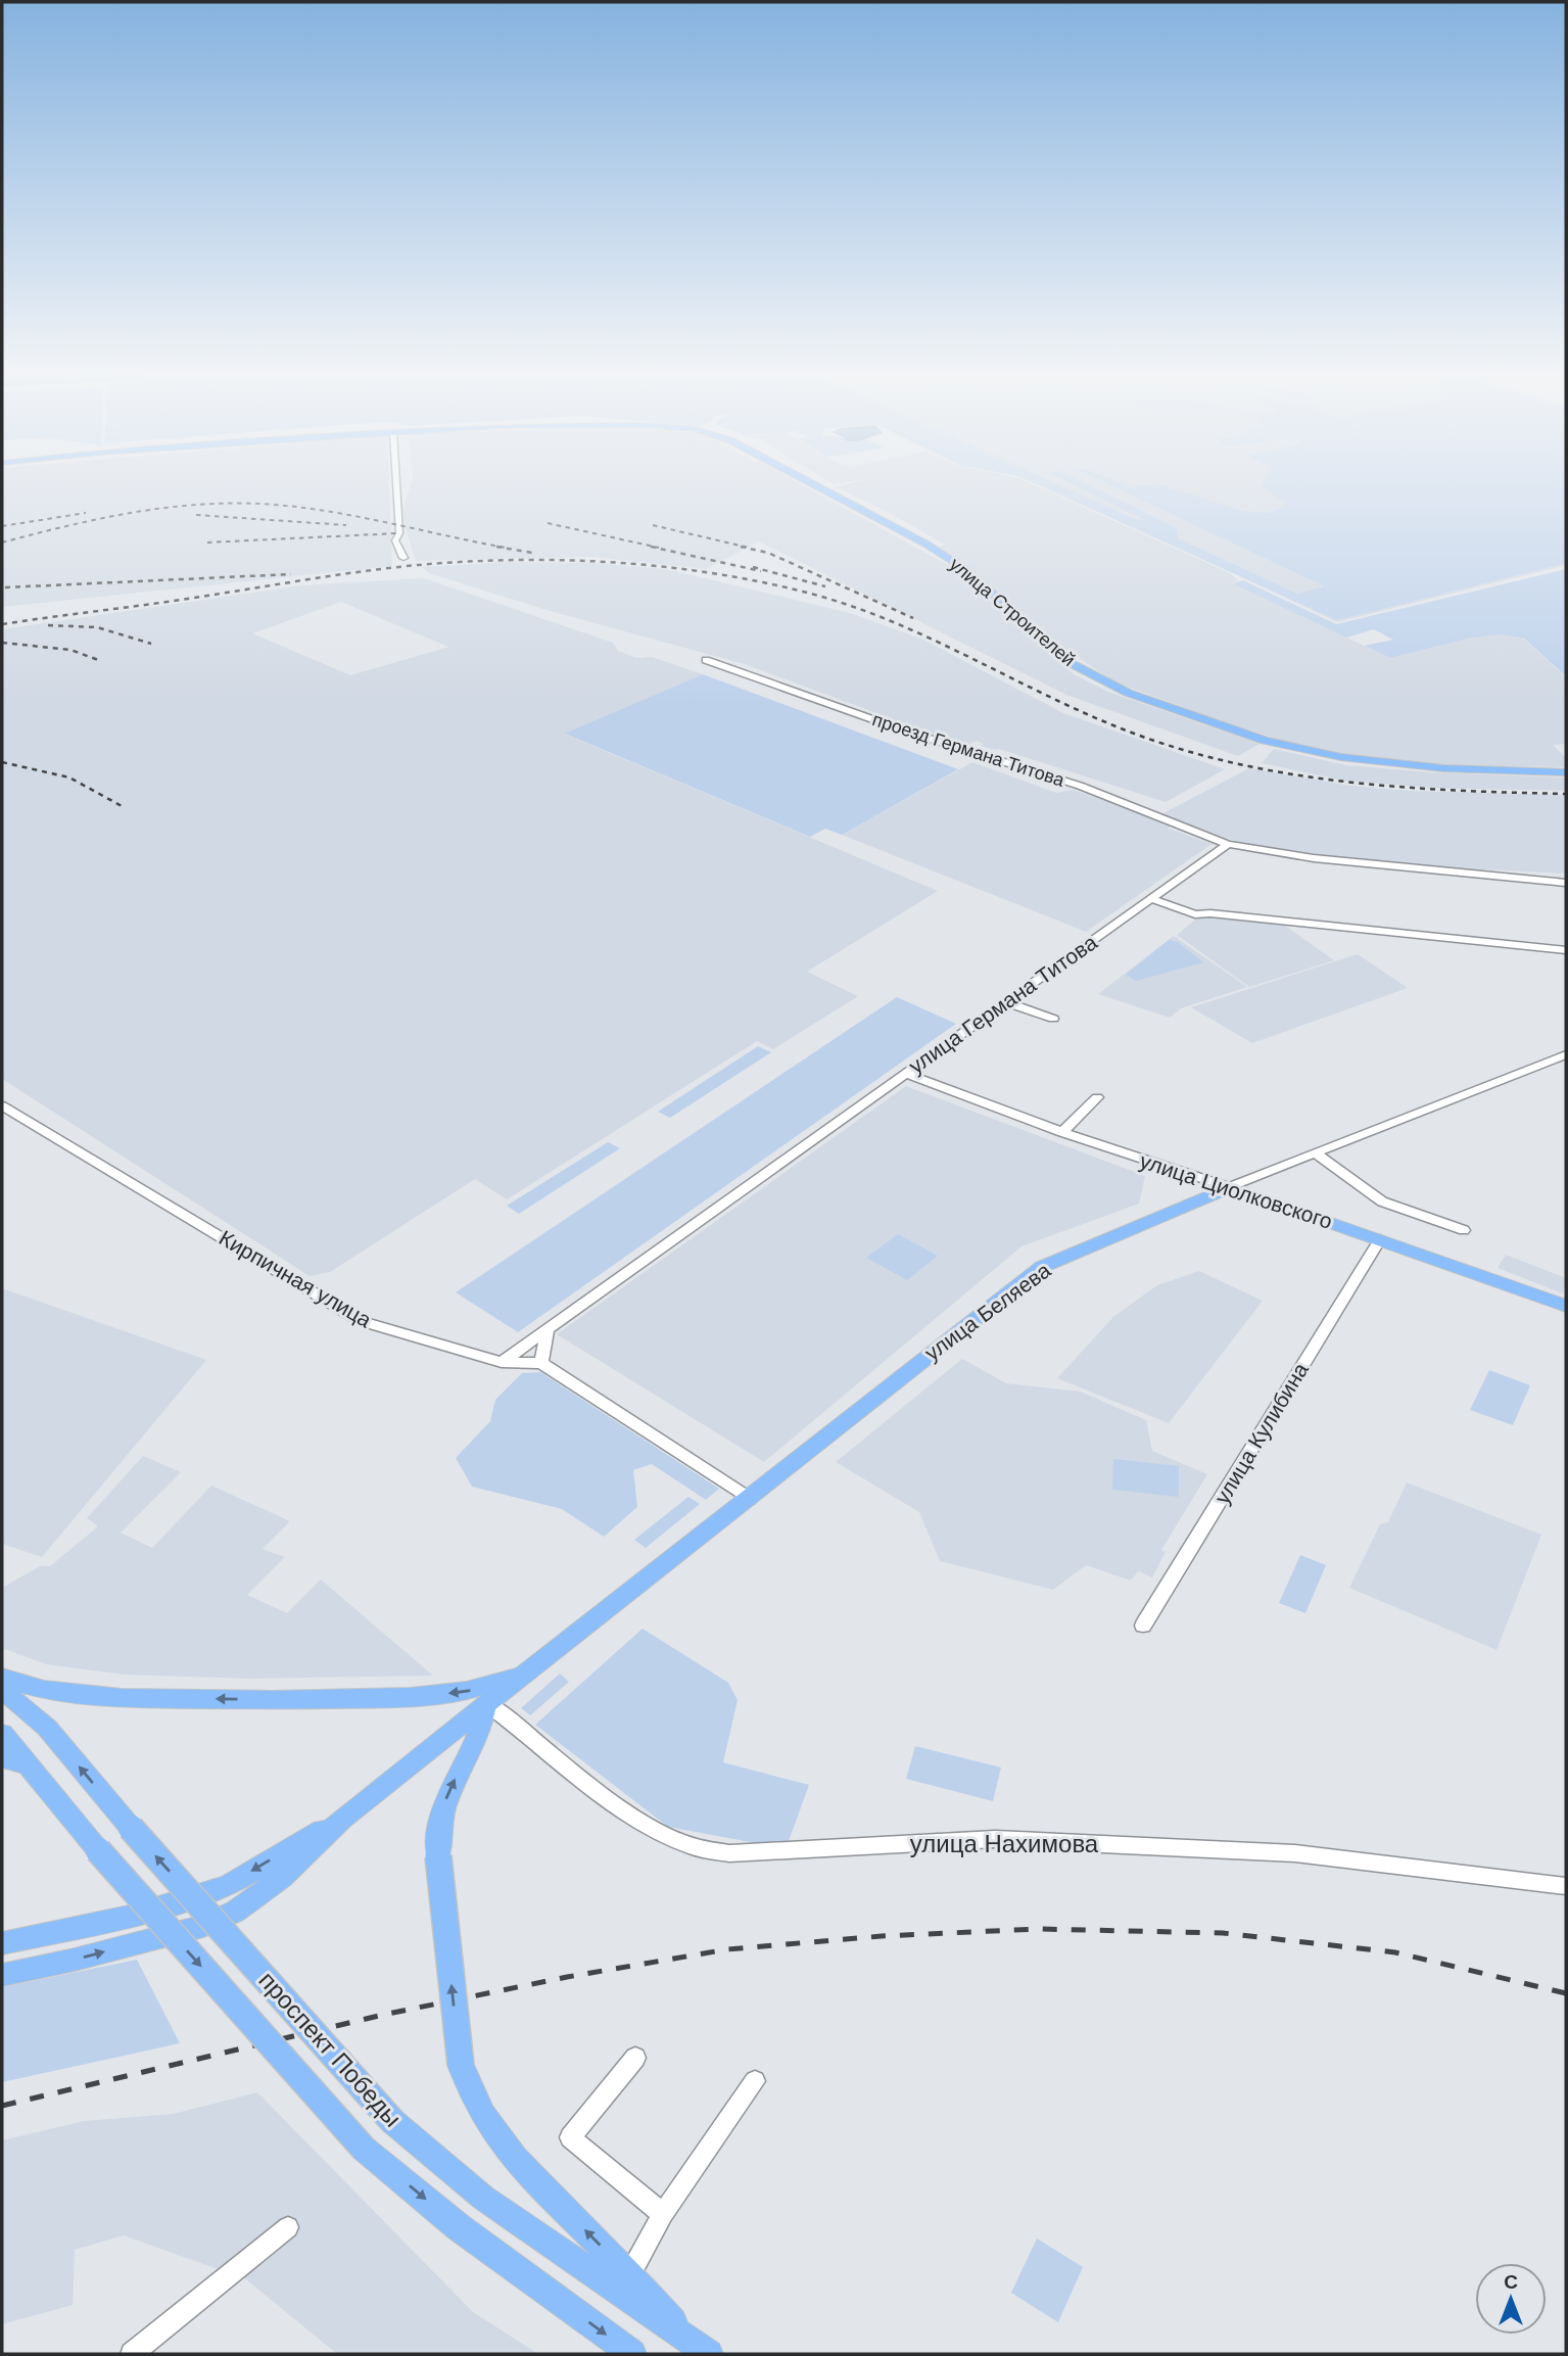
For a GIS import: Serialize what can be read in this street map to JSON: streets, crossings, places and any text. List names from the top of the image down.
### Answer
{
  "streets": {
    "main road": [
      "улица Строителей",
      "улица Циолковского",
      "улица Беляева",
      "проспект Победы"
    ],
    "street": [
      "проезд Германа Титова",
      "улица Германа Титова",
      "Кирпичная улица",
      "улица Кулибина",
      "улица Нахимова"
    ]
  },
  "crossings": [
    ["проезд Германа Титова", "улица Германа Титова"],
    ["улица Германа Титова", "улица Циолковского"],
    ["улица Германа Титова", "Кирпичная улица"],
    ["улица Циолковского", "улица Беляева"],
    ["улица Циолковского", "улица Кулибина"],
    ["улица Беляева", "улица Нахимова"]
  ],
  "north": "top"
}
